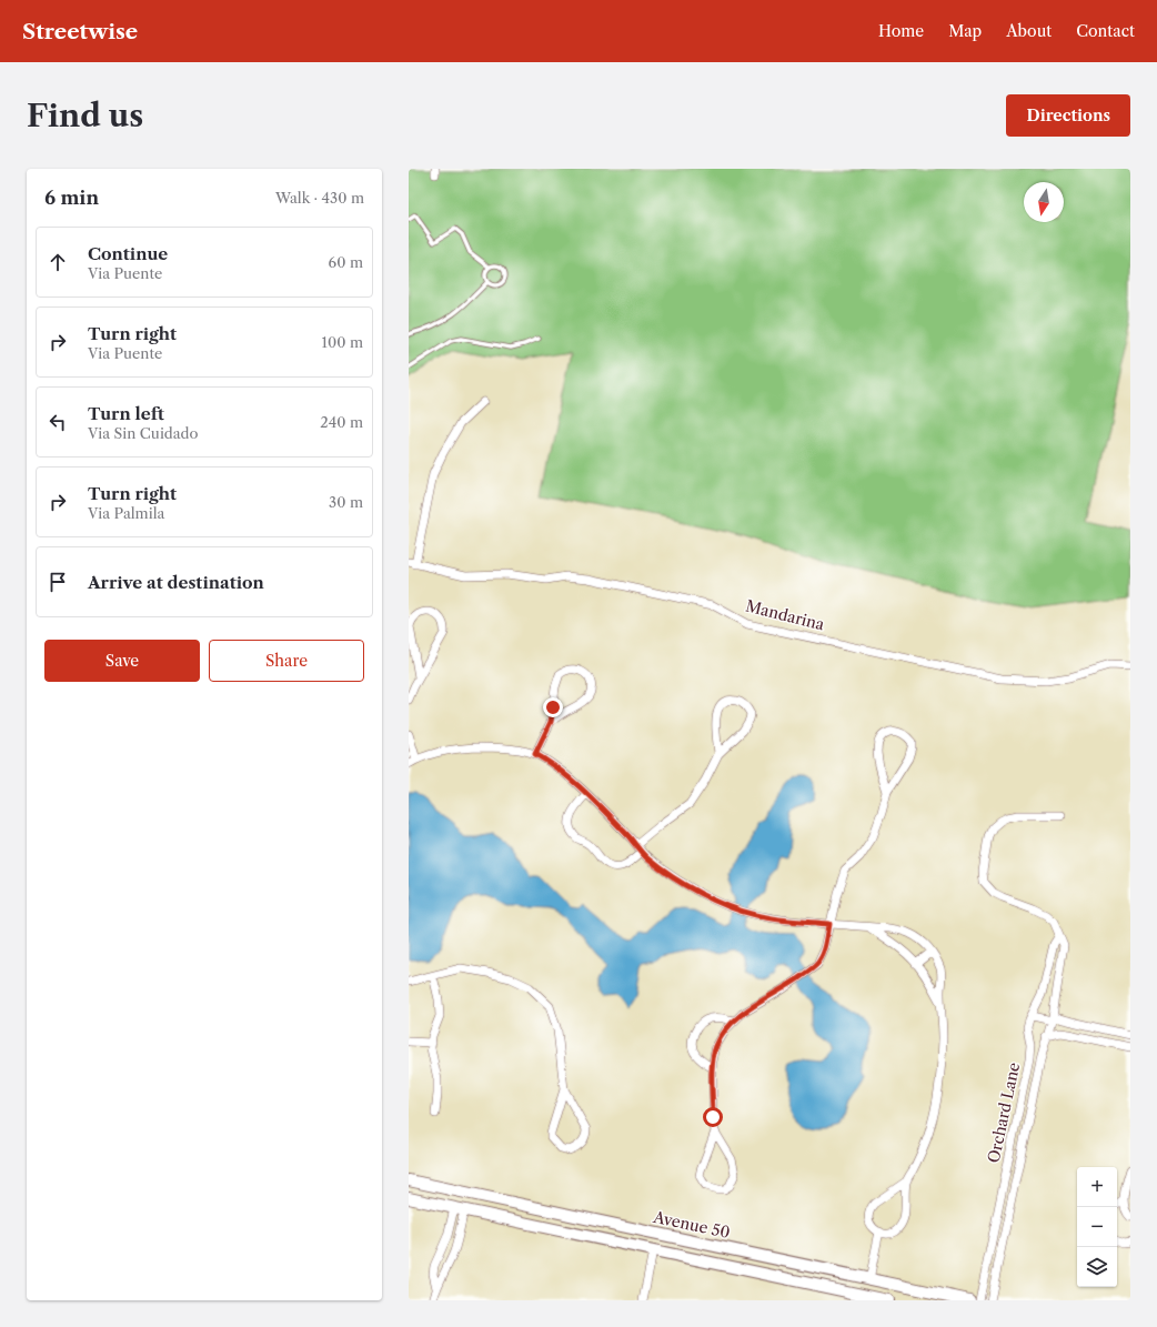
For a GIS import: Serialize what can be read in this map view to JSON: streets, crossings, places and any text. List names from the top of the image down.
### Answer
{
  "streets": {
    "main road": ["Avenue 50"],
    "street": ["Mandarina", "Orchard Lane"]
  },
  "north": "bottom",
  "page": {
    "header": "Streetwise",
    "nav": [
      "Home",
      "Map",
      "About",
      "Contact"
    ],
    "buttons": [
      "Directions",
      ["Save", "Share"]
    ],
    "title": "Find us",
    "heading": ["6 min", "Walk · 430 m"],
    "list": [
      ["Continue", "Via Puente", "60 m"],
      ["Turn right", "Via Puente", "100 m"],
      ["Turn left", "Via Sin Cuidado", "240 m"],
      ["Turn right", "Via Palmila", "30 m"],
      "Arrive at destination"
    ],
    "map_buttons": ["+", "−"]
  }
}
